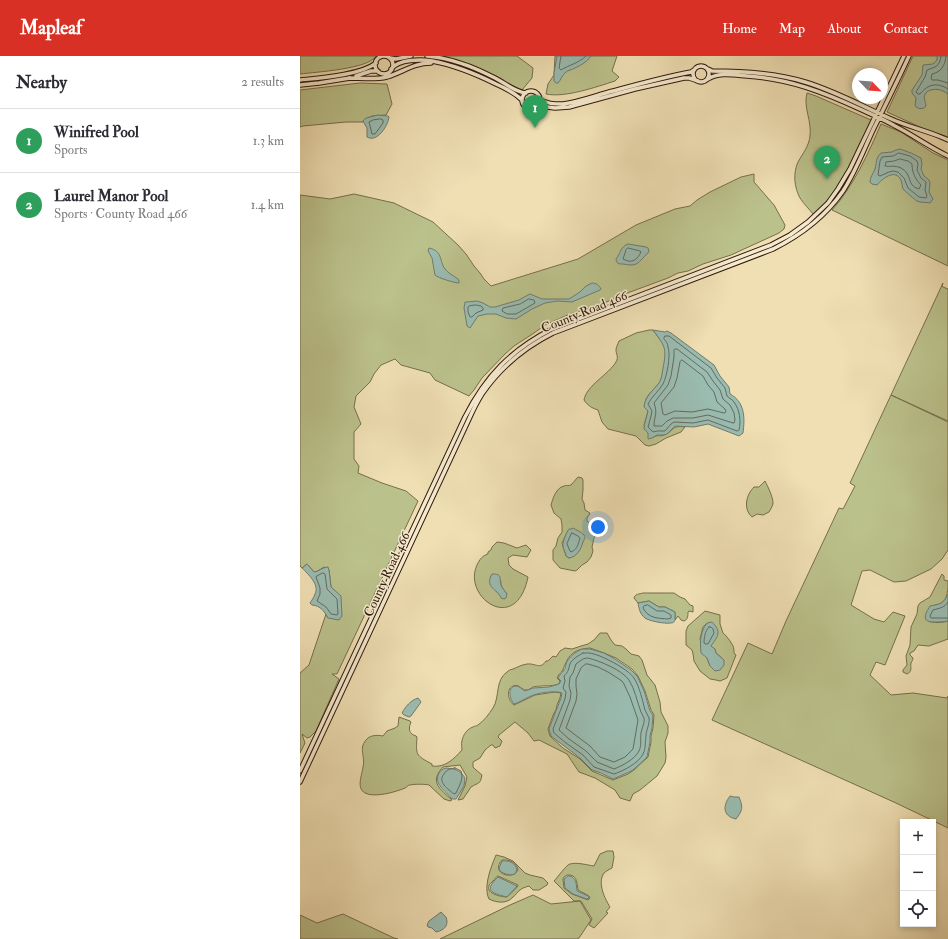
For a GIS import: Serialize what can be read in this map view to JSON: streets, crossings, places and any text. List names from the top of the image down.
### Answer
{
  "streets": {
    "main road": ["County Road 466"]
  },
  "north": "bottom right",
  "page": {
    "header": "Mapleaf",
    "nav": [
      "Home",
      "Map",
      "About",
      "Contact"
    ],
    "heading": ["Nearby", "2 results"],
    "pins": ["1", "2"],
    "list": [
      {
        "mark": "1",
        "name": "Winifred Pool",
        "note": "Sports",
        "value": "1.3 km"
      },
      {
        "mark": "2",
        "name": "Laurel Manor Pool",
        "note": "Sports · County Road 466",
        "value": "1.4 km"
      }
    ],
    "map_buttons": ["+", "−"]
  }
}
